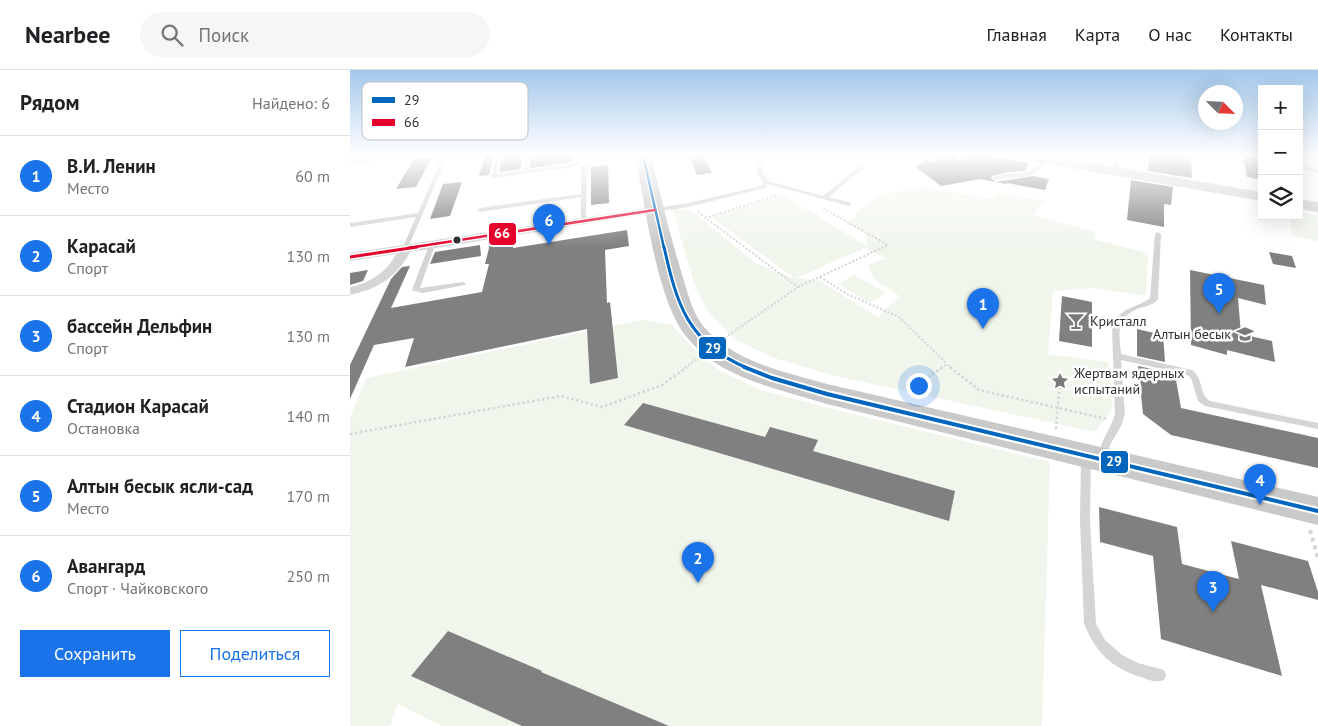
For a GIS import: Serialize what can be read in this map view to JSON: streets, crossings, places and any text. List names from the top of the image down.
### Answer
{
  "places": {
    "bar": ["Кристалл"],
    "school or university": ["Алтын бесык"],
    "place": ["Жертвам ядерных испытаний"]
  },
  "lines": ["transit line 29", "transit line 66"],
  "legend": ["29", "66"],
  "north": "bottom right",
  "page": {
    "header": "Nearbee",
    "search": "Поиск",
    "nav": [
      "Главная",
      "Карта",
      "О нас",
      "Контакты"
    ],
    "heading": ["Рядом", "Найдено: 6"],
    "map_buttons": ["+", "−"],
    "list": [
      {
        "mark": "1",
        "name": "В.И. Ленин",
        "note": "Место",
        "value": "60 m"
      },
      {
        "mark": "2",
        "name": "Карасай",
        "note": "Спорт",
        "value": "130 m"
      },
      {
        "mark": "3",
        "name": "бассейн Дельфин",
        "note": "Спорт",
        "value": "130 m"
      },
      {
        "mark": "4",
        "name": "Стадион Карасай",
        "note": "Остановка",
        "value": "140 m"
      },
      {
        "mark": "5",
        "name": "Алтын бесык ясли-сад",
        "note": "Место",
        "value": "170 m"
      },
      {
        "mark": "6",
        "name": "Авангард",
        "note": "Спорт · Чайковского",
        "value": "250 m"
      }
    ],
    "pins": [
      "6",
      "5",
      "1",
      "4",
      "2",
      "3"
    ],
    "buttons": ["Сохранить", "Поделиться"]
  }
}
